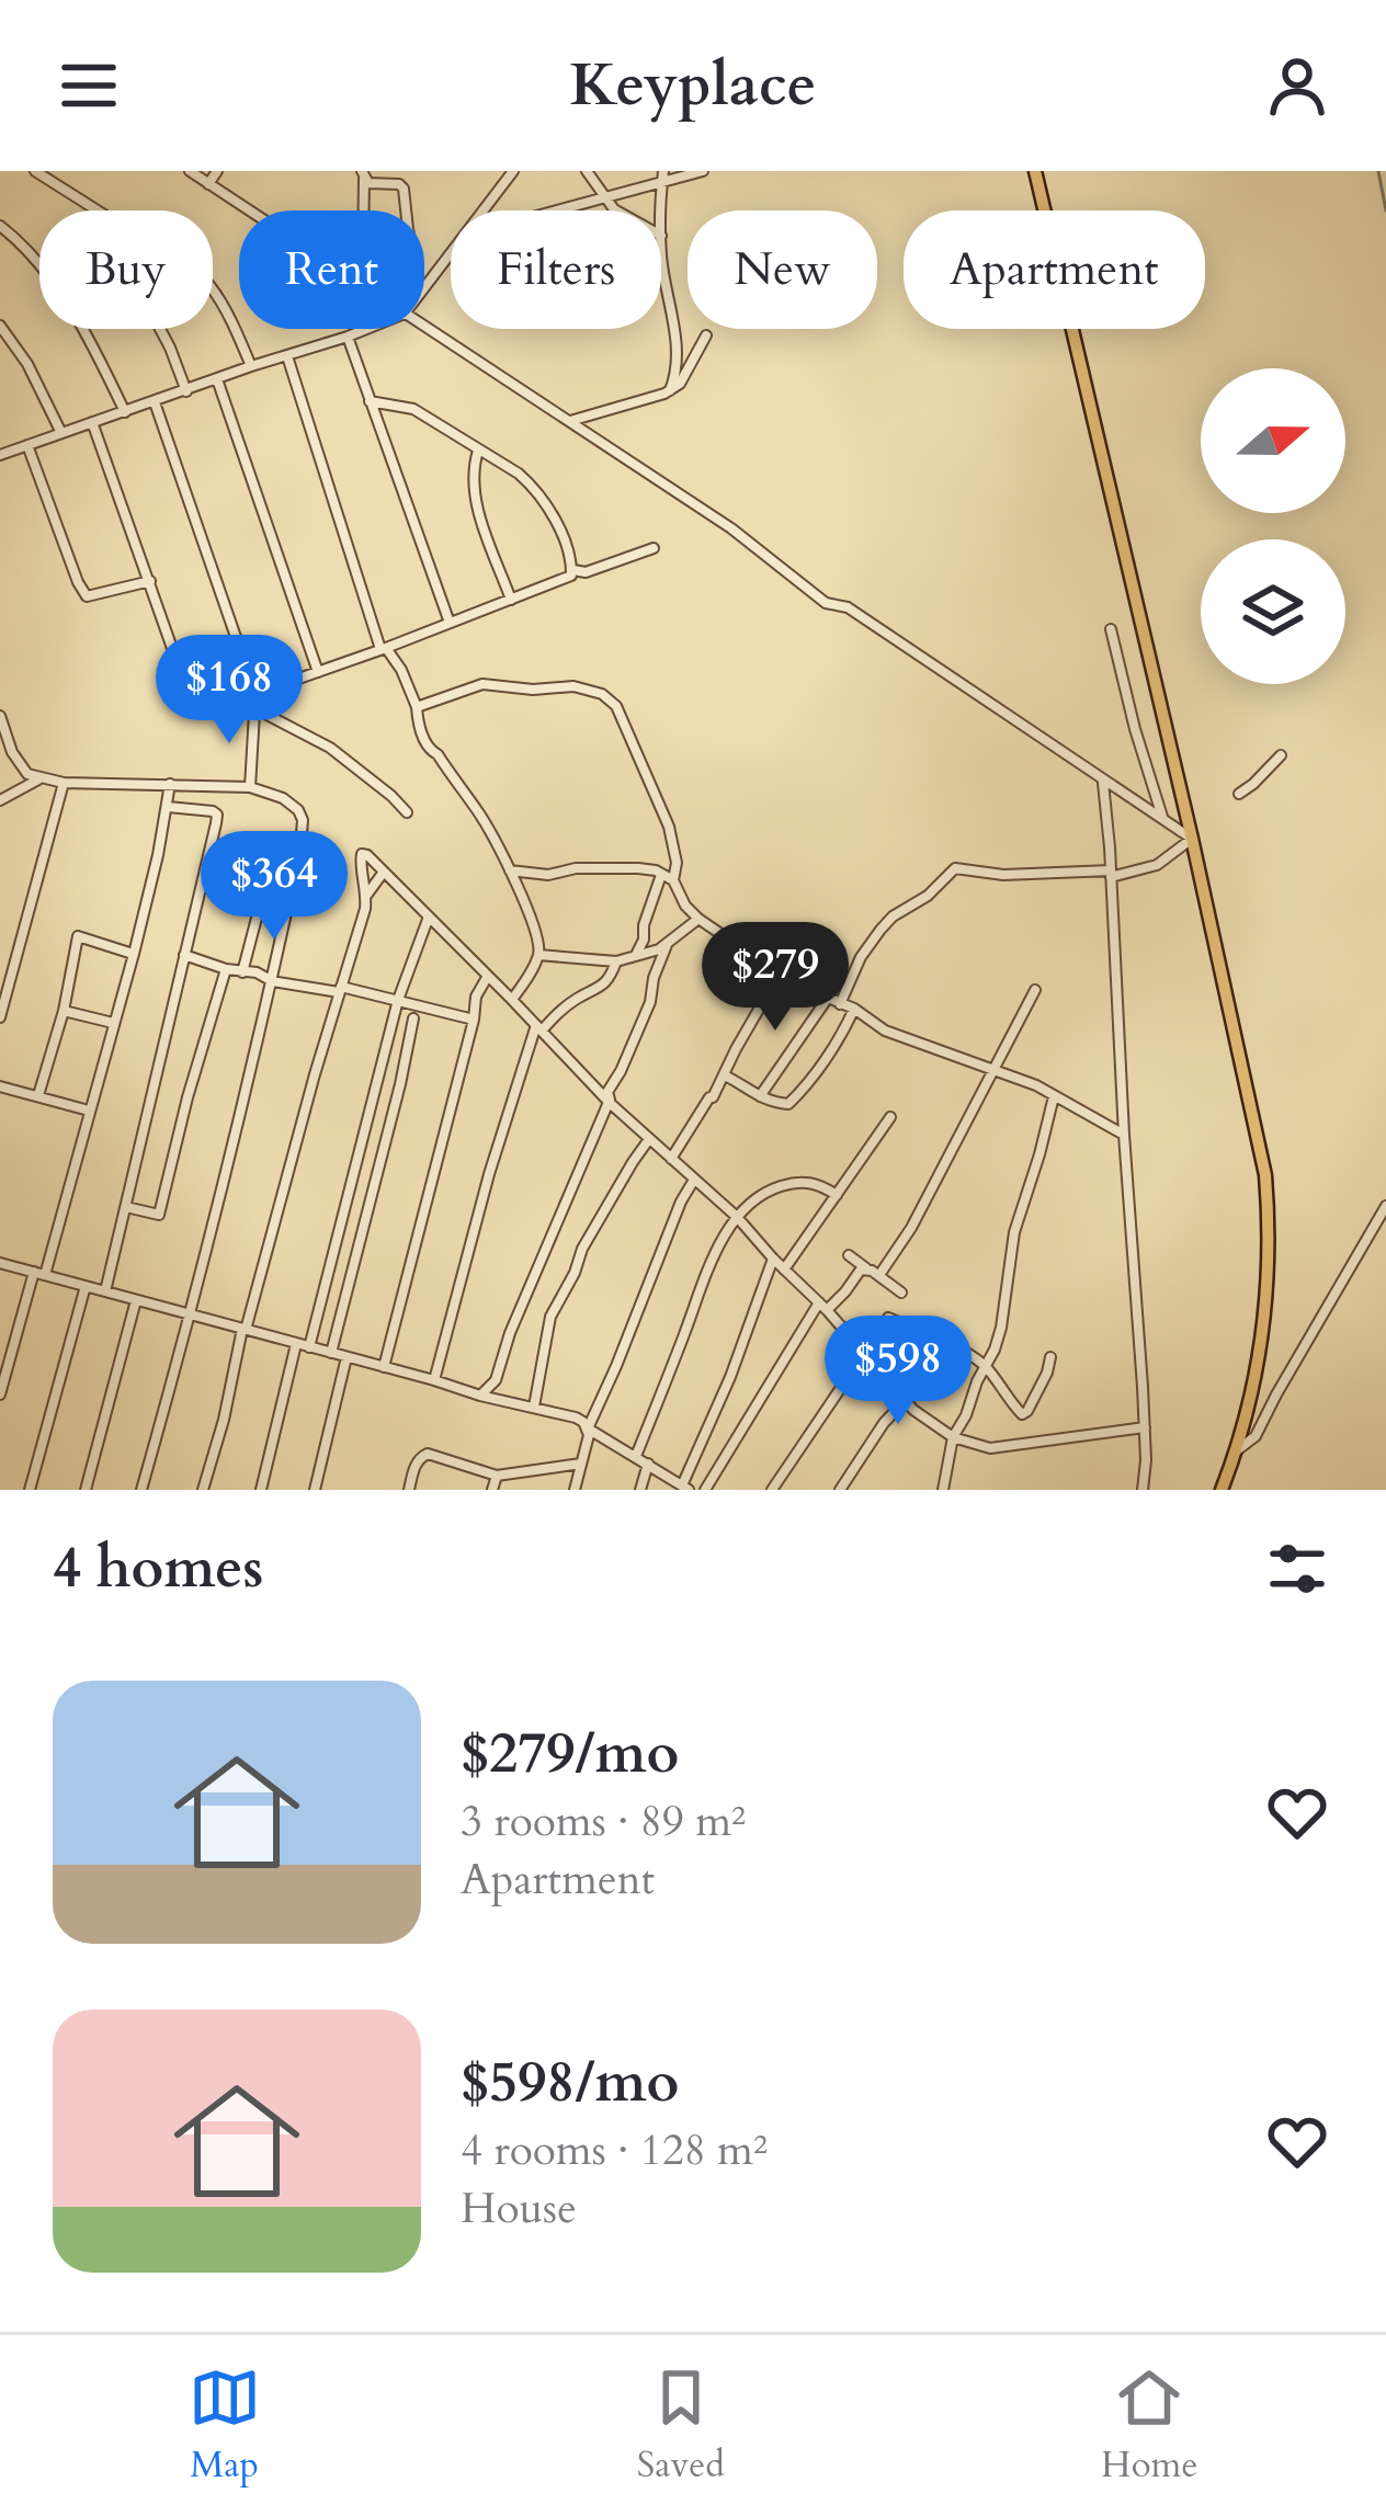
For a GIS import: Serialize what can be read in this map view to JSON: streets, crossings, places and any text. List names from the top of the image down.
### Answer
{
  "north": "right",
  "page": {
    "header": "Keyplace",
    "chip": [
      "Buy",
      "Rent",
      "Filters",
      "New",
      "Apartment"
    ],
    "price": [
      "$168",
      "$364",
      "$279",
      "$598"
    ],
    "heading": "4 homes",
    "list": [
      {
        "name": "$279/mo",
        "note": "3 rooms · 89 m² · Apartment"
      },
      {
        "name": "$598/mo",
        "note": "4 rooms · 128 m² · House"
      }
    ],
    "tabs": ["Map", "Saved", "Home"]
  }
}
